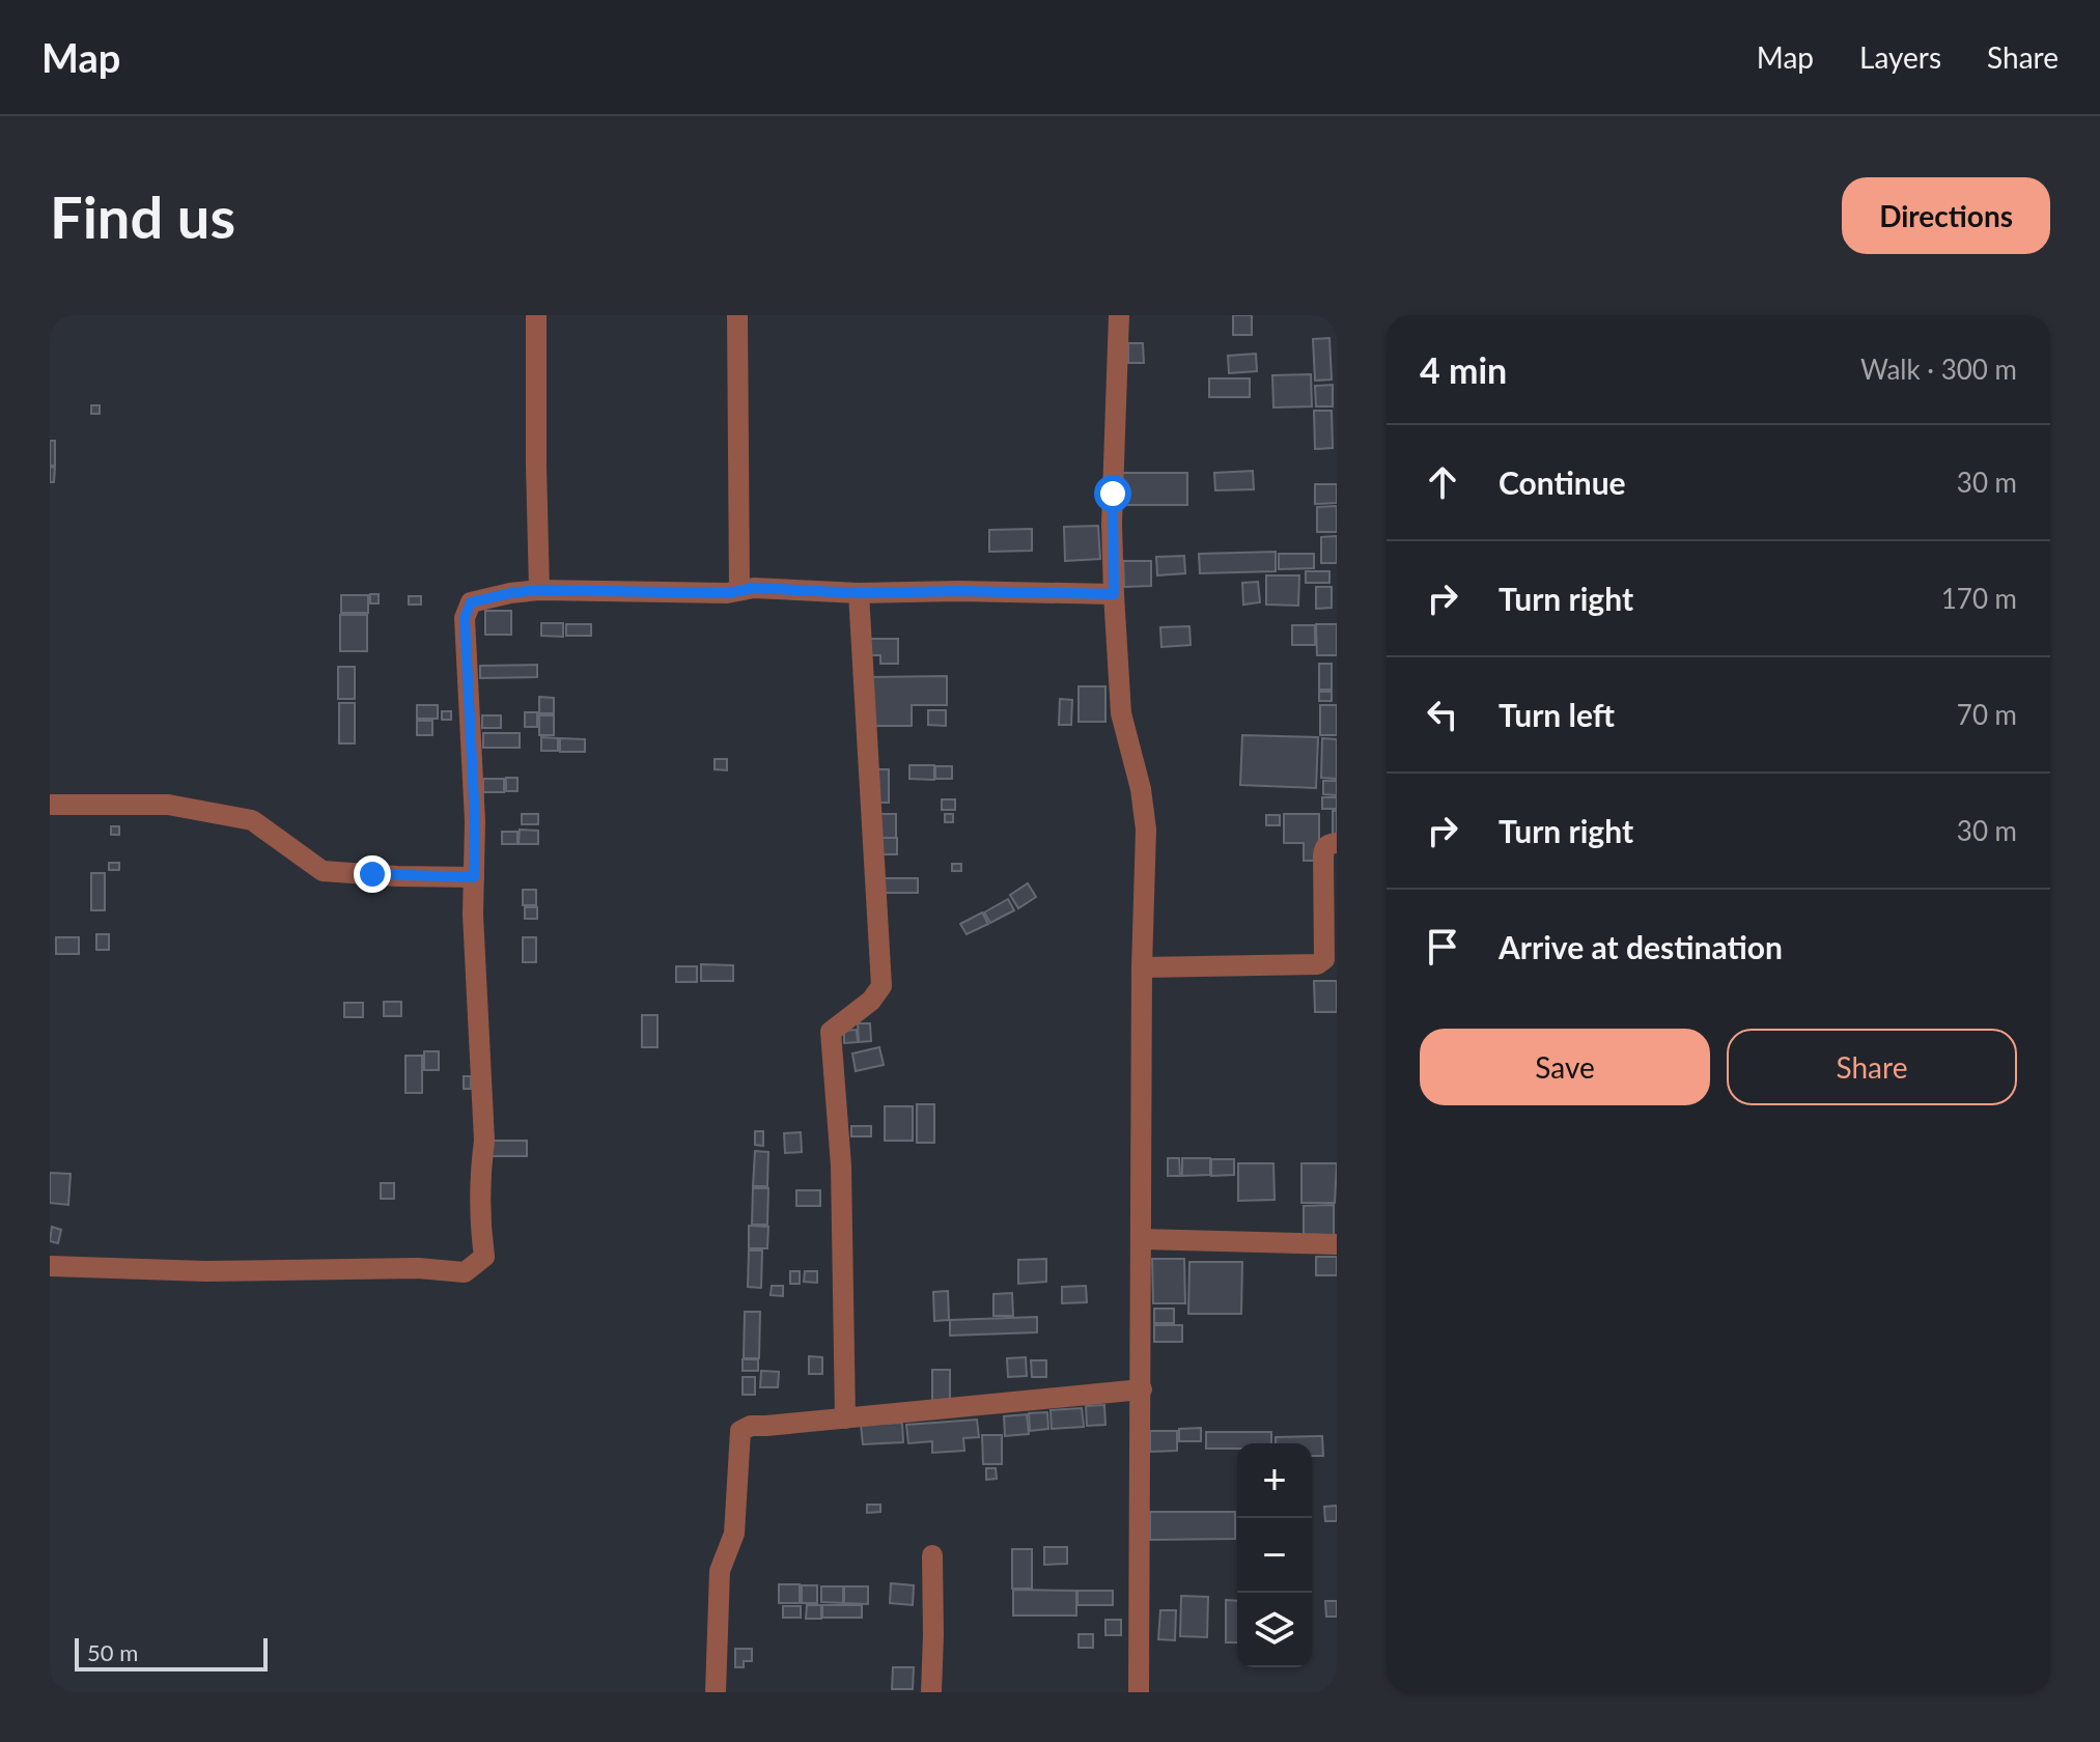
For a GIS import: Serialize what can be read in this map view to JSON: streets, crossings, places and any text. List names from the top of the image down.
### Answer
{
  "scale_bar": "50 m",
  "page": {
    "header": "Map",
    "nav": ["Map", "Layers", "Share"],
    "buttons": [
      "Directions",
      ["Save", "Share"]
    ],
    "title": "Find us",
    "heading": ["4 min", "Walk · 300 m"],
    "list": [
      ["Continue", "30 m"],
      ["Turn right", "170 m"],
      ["Turn left", "70 m"],
      ["Turn right", "30 m"],
      "Arrive at destination"
    ],
    "map_buttons": ["+", "−"],
    "scale": "50 m"
  }
}
